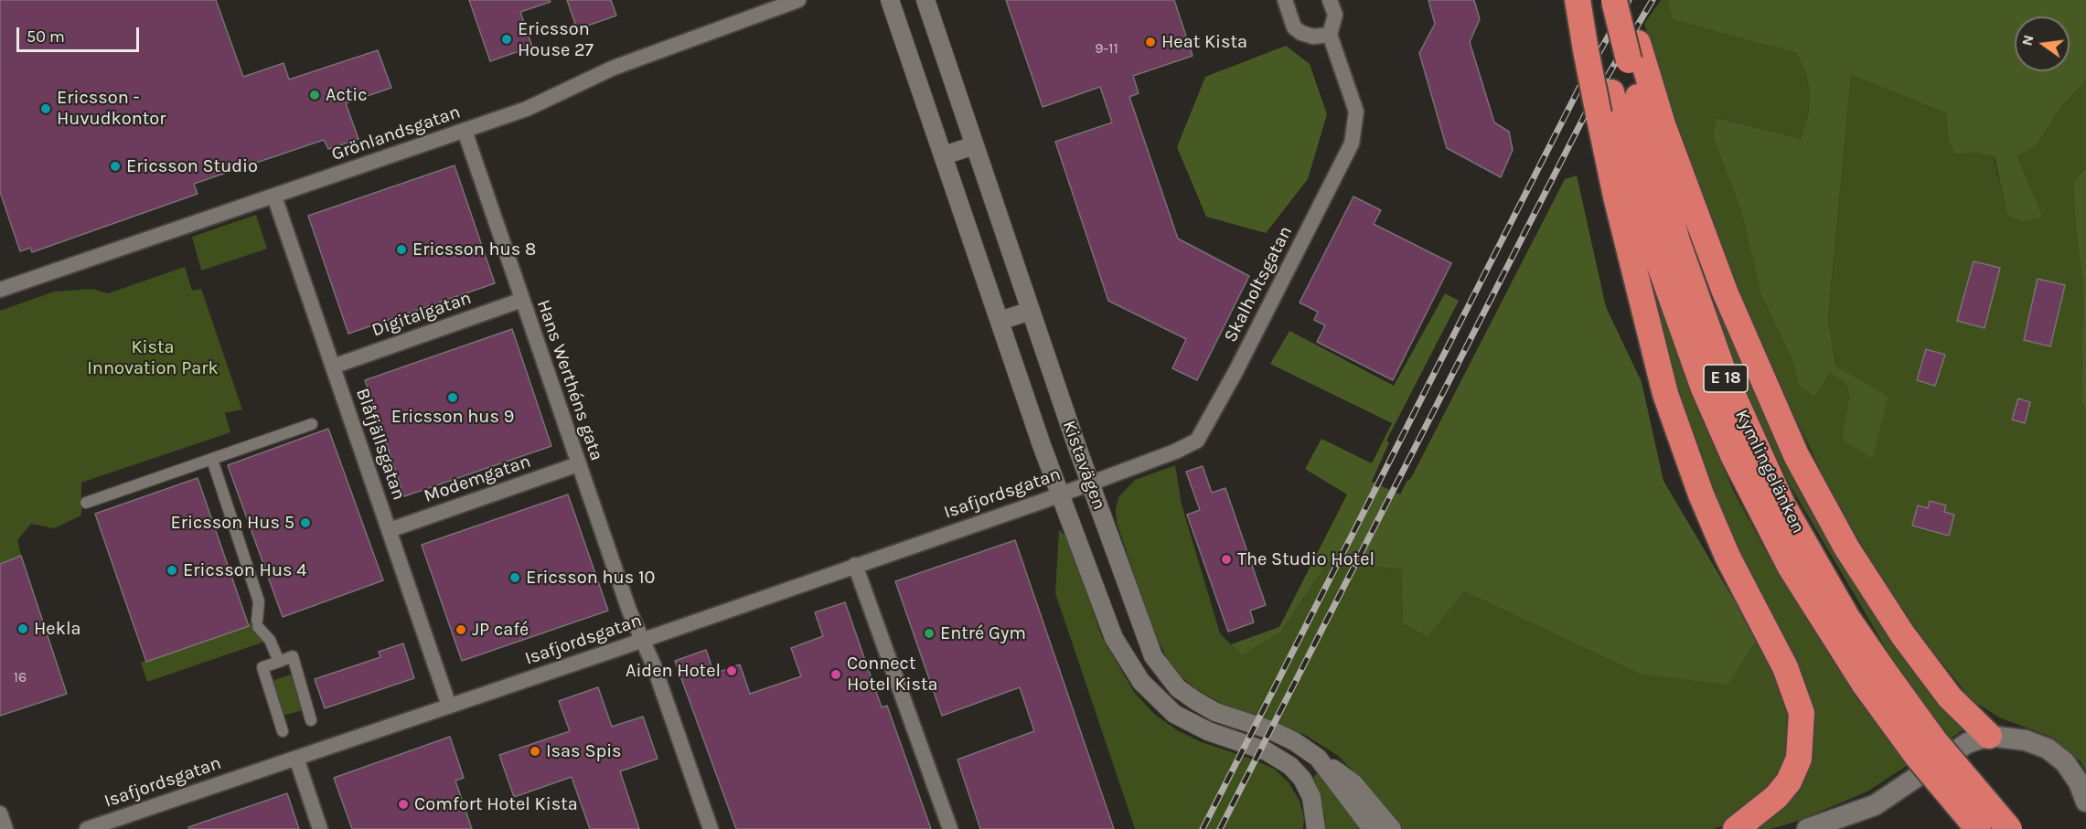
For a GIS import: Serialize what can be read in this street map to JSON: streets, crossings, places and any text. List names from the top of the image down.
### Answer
{
  "streets": {
    "highway": ["E 18", "Kymlingelänken"],
    "street": [
      "Grönlandsgatan",
      "Skalholtsgatan",
      "Digitalgatan",
      "Hans Werthéns gata",
      "Blåfjällsgatan",
      "Kistavägen",
      "Modemgatan",
      "Isafjordsgatan"
    ]
  },
  "crossings": [
    ["Grönlandsgatan", "Hans Werthéns gata"],
    ["Grönlandsgatan", "Blåfjällsgatan"],
    ["Skalholtsgatan", "Kistavägen"],
    ["Skalholtsgatan", "Isafjordsgatan"],
    ["Digitalgatan", "Hans Werthéns gata"],
    ["Digitalgatan", "Blåfjällsgatan"],
    ["Hans Werthéns gata", "Modemgatan"],
    ["Hans Werthéns gata", "Isafjordsgatan"],
    ["Blåfjällsgatan", "Modemgatan"],
    ["Blåfjällsgatan", "Isafjordsgatan"],
    ["Kistavägen", "Isafjordsgatan"]
  ],
  "parks": ["Kista Innovation Park"],
  "places": [
    "Ericsson House 27",
    "Heat Kista",
    "Actic",
    "Ericsson - Huvudkontor",
    "Ericsson Studio",
    "Ericsson hus 8",
    "Ericsson hus 9",
    "Ericsson Hus 5",
    "The Studio Hotel",
    "Ericsson Hus 4",
    "Ericsson hus 10",
    "Hekla",
    "JP café",
    "Entré Gym",
    "Aiden Hotel",
    "Connect Hotel Kista",
    "Isas Spis",
    "Comfort Hotel Kista"
  ],
  "house_numbers": ["9-11", "16"],
  "scale_bar": "50 m",
  "north": "left"
}
